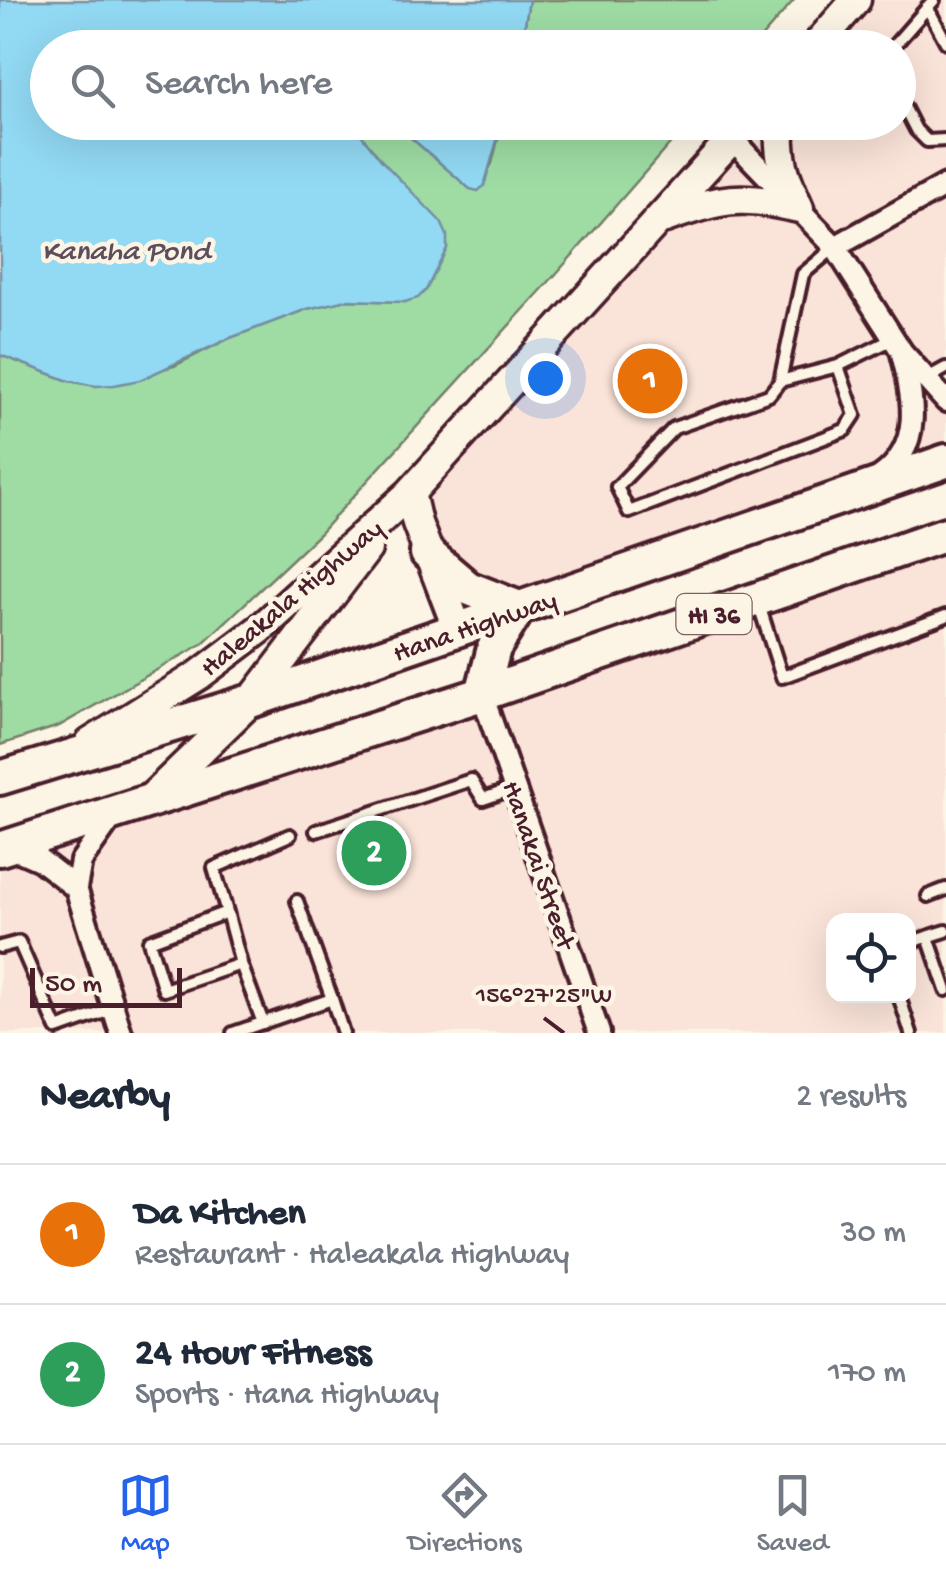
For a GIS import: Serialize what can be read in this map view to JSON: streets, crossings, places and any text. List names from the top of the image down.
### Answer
{
  "streets": {
    "main road": ["HI 36", "Hana Highway"],
    "street": ["Haleakala Highway", "Hanakai Street"]
  },
  "crossings": [
    ["Haleakala Highway", "HI 36"],
    ["Haleakala Highway", "Hana Highway"],
    ["HI 36", "Hanakai Street"]
  ],
  "water": ["Kanaha Pond"],
  "scale_bar": "50 m",
  "page": {
    "search": "Search here",
    "pins": ["1", "2"],
    "scale": "50 m",
    "heading": ["Nearby", "2 results"],
    "list": [
      {
        "mark": "1",
        "name": "Da Kitchen",
        "note": "Restaurant · Haleakala Highway",
        "value": "30 m"
      },
      {
        "mark": "2",
        "name": "24 Hour Fitness",
        "note": "Sports · Hana Highway",
        "value": "170 m"
      }
    ],
    "nav": ["Map", "Directions", "Saved"]
  },
  "coordinates": ["156°27'25\"W"]
}
